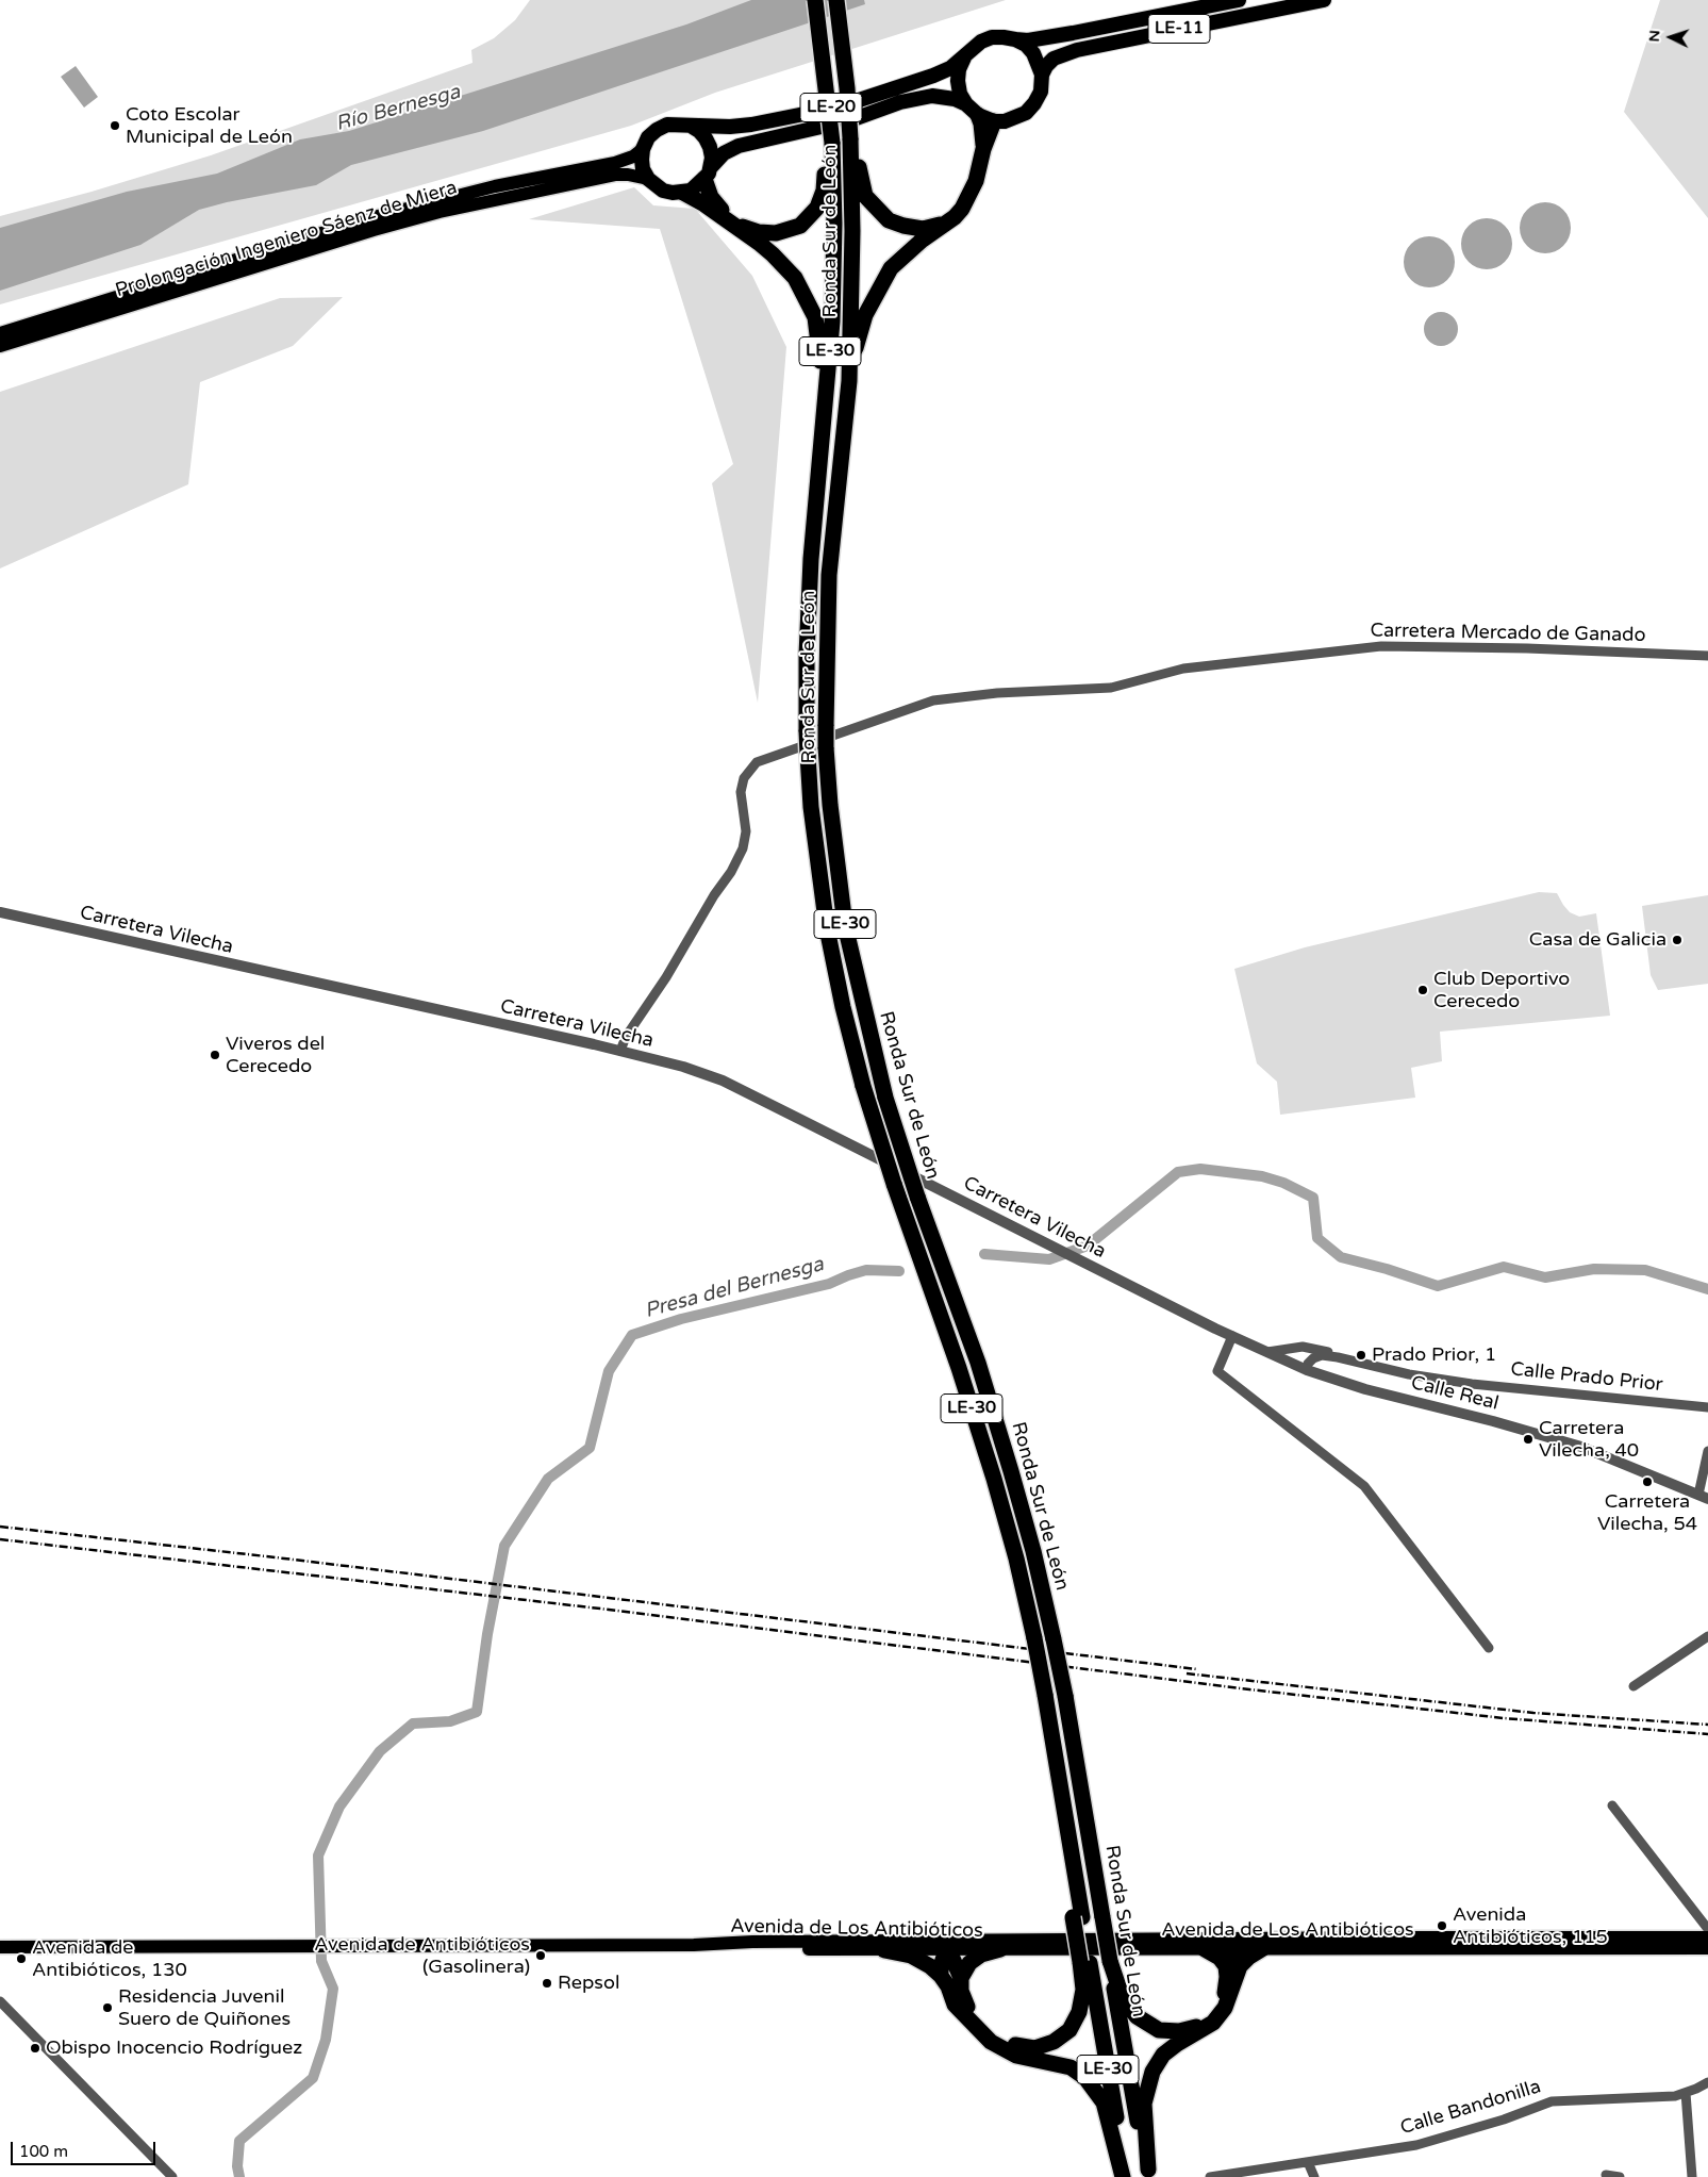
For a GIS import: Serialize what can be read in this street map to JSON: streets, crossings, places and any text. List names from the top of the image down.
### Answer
{
  "streets": {
    "highway": [
      "LE-11",
      "LE-20",
      "Ronda Sur de León",
      "LE-30"
    ],
    "main road": ["Prolongación Ingeniero Sáenz de Miera", "Avenida de Los Antibióticos"],
    "street": [
      "Carretera Mercado de Ganado",
      "Carretera Vilecha",
      "Calle Prado Prior",
      "Calle Real",
      "Calle Bandonilla"
    ]
  },
  "crossings": [
    ["LE-11", "LE-20"],
    ["LE-20", "Prolongación Ingeniero Sáenz de Miera"],
    ["Carretera Mercado de Ganado", "Carretera Vilecha"],
    ["Carretera Vilecha", "Calle Real"],
    ["Calle Prado Prior", "Calle Real"]
  ],
  "water": ["Río Bernesga", "Presa del Bernesga"],
  "places": [
    "Coto Escolar Municipal de León",
    "Casa de Galicia",
    "Club Deportivo Cerecedo",
    "Viveros del Cerecedo",
    "Prado Prior, 1",
    "Carretera Vilecha, 40",
    "Carretera Vilecha, 54",
    "Avenida Antibióticos, 115",
    "Avenida de Antibióticos (Gasolinera)",
    "Avenida de Antibióticos, 130",
    "Repsol",
    "Residencia Juvenil Suero de Quiñones",
    "Obispo Inocencio Rodríguez"
  ],
  "scale_bar": "100 m",
  "north": "left"
}
